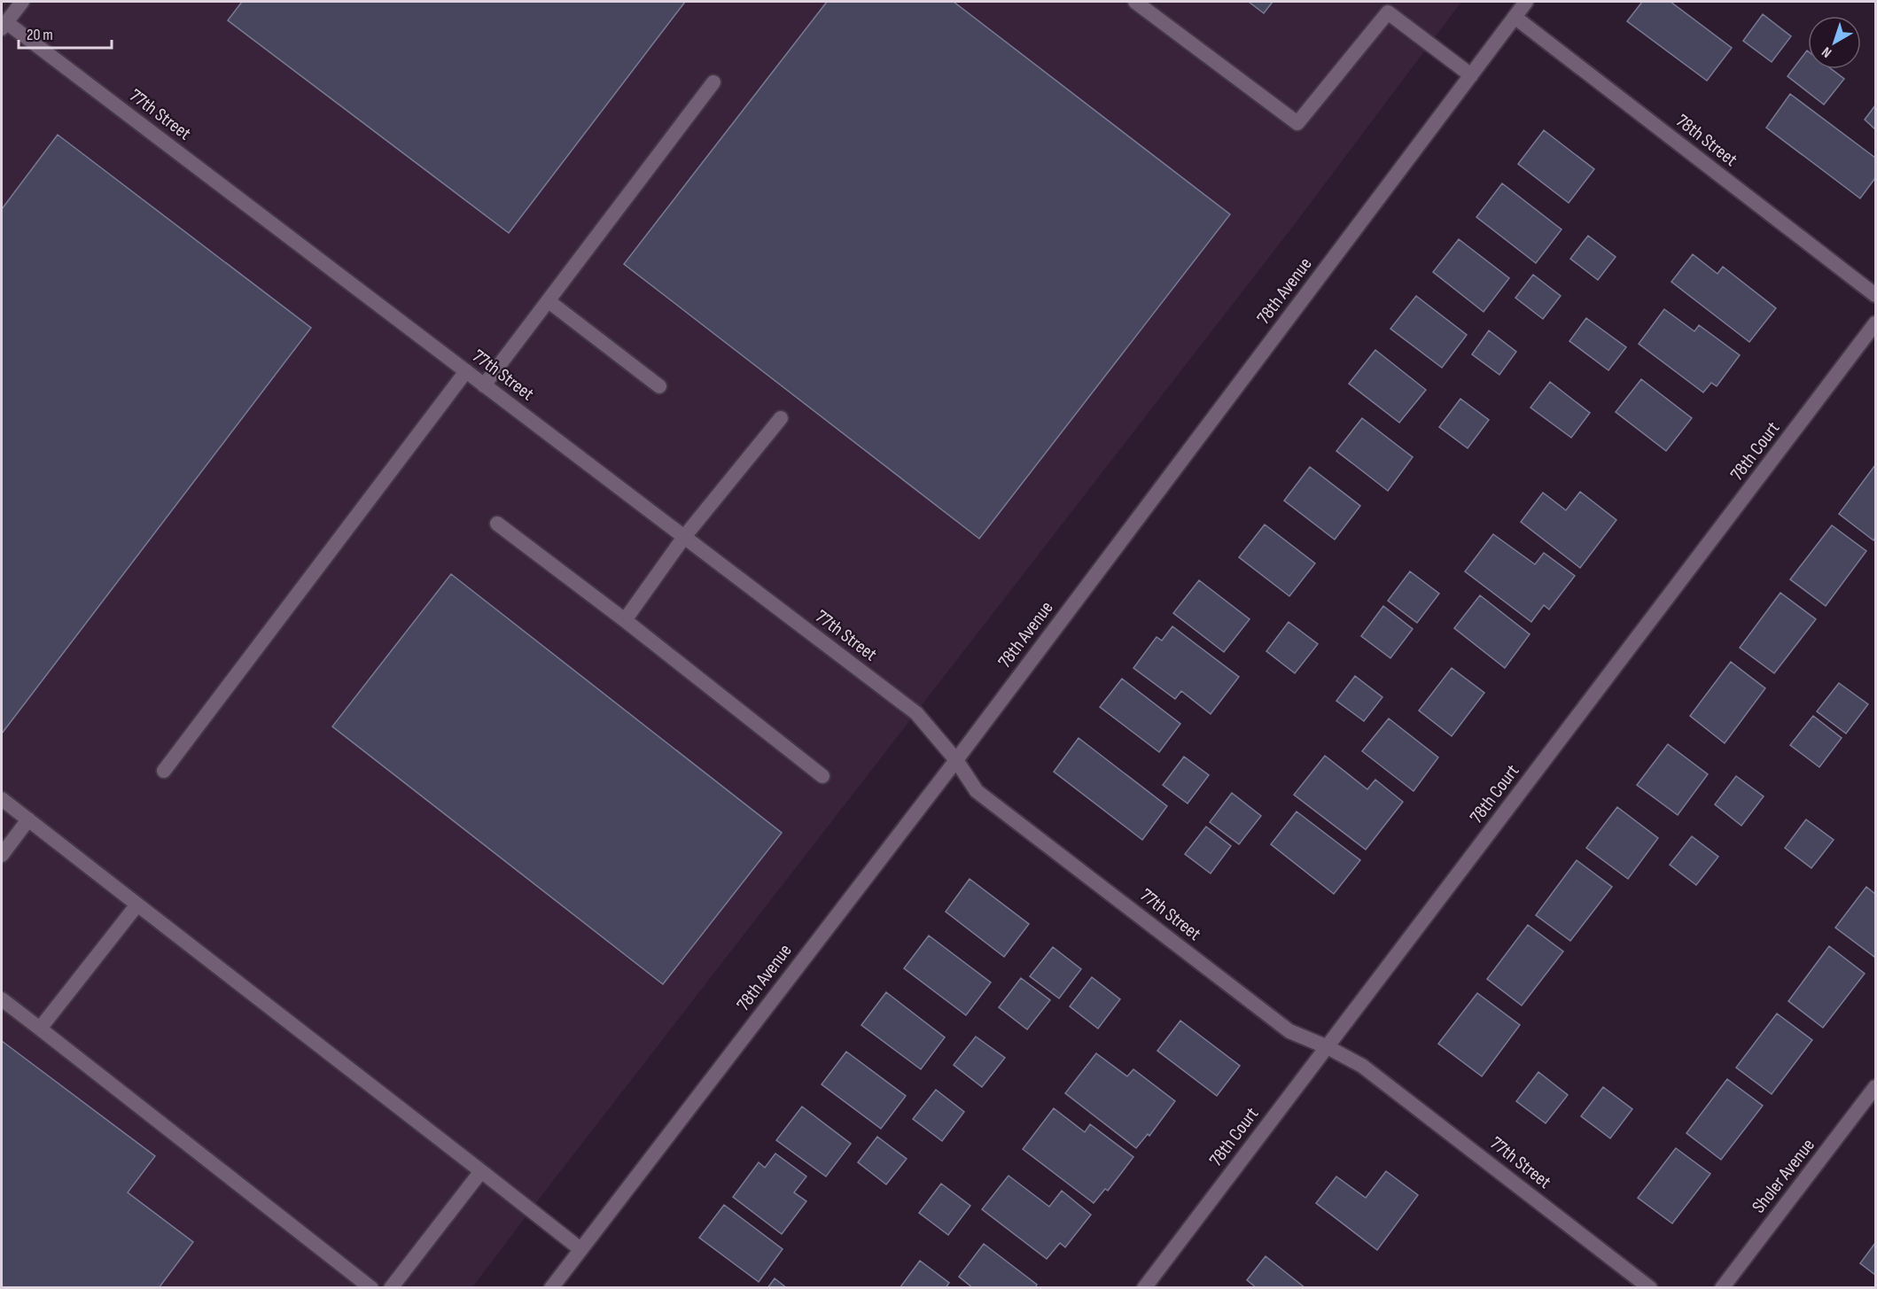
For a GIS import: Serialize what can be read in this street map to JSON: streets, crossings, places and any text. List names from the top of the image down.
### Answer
{
  "streets": {
    "street": [
      "77th Street",
      "78th Street",
      "78th Avenue",
      "78th Court",
      "Sholer Avenue"
    ]
  },
  "crossings": [
    ["77th Street", "78th Avenue"],
    ["77th Street", "78th Court"],
    ["78th Street", "78th Avenue"]
  ],
  "scale_bar": "20 m",
  "north": "bottom left"
}
